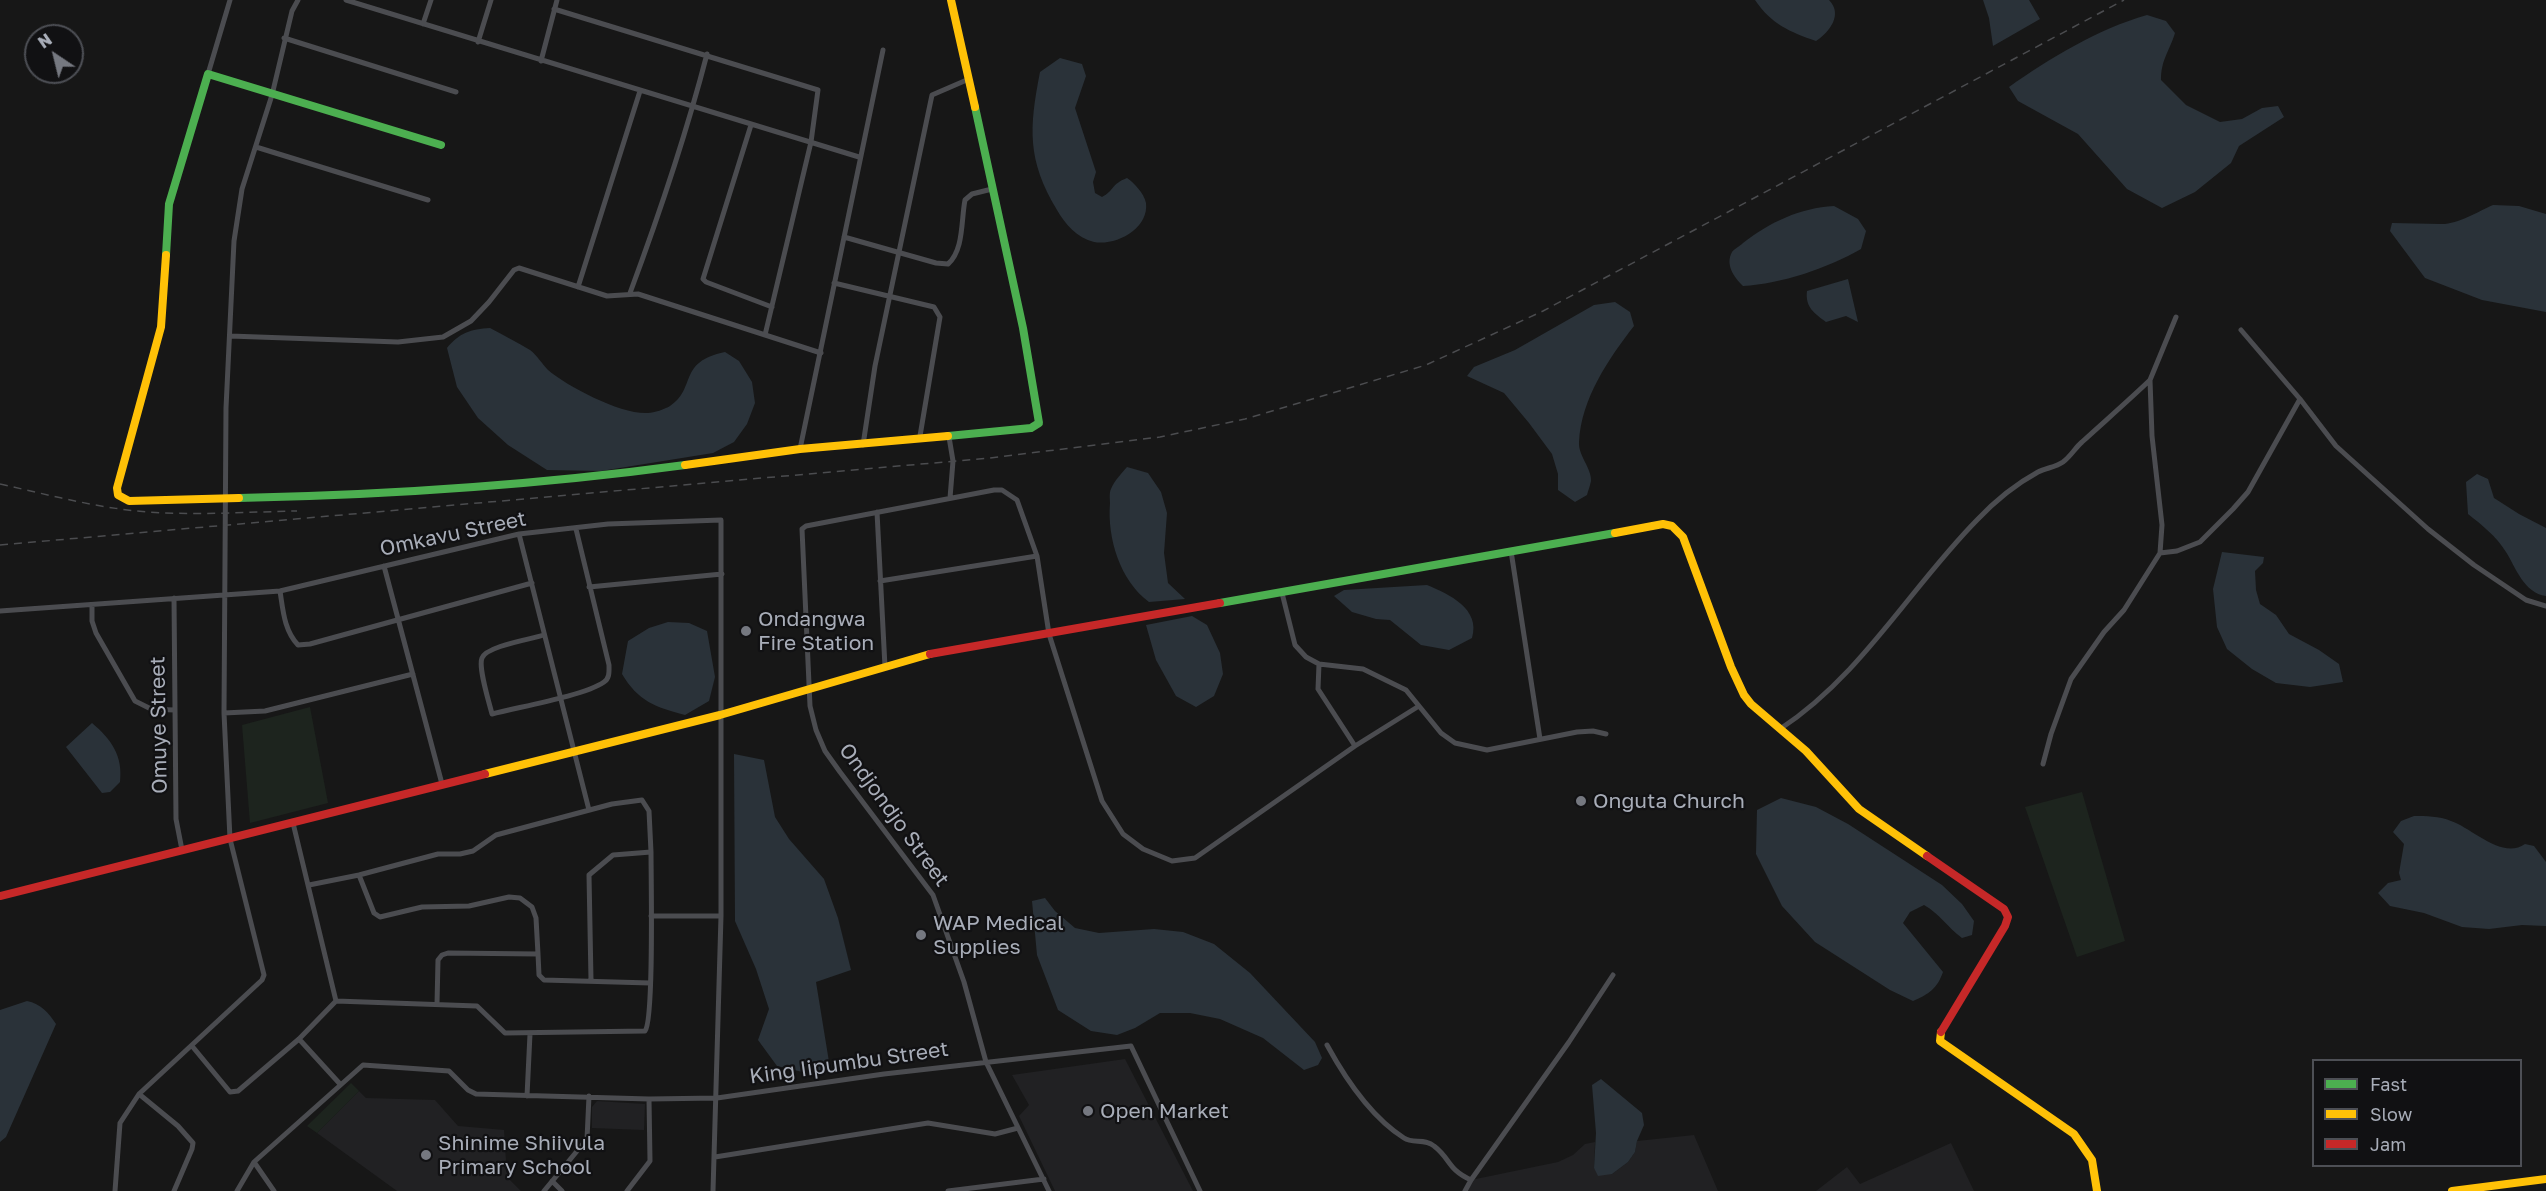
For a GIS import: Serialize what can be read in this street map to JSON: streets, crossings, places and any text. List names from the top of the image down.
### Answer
{
  "streets": {
    "street": [
      "Omkavu Street",
      "Omuye Street",
      "Ondjondjo Street",
      "King Iipumbu Street"
    ]
  },
  "crossings": [
    ["Omkavu Street", "Omuye Street"],
    ["Omkavu Street", "King Iipumbu Street"],
    ["Ondjondjo Street", "King Iipumbu Street"]
  ],
  "places": [
    "Ondangwa Fire Station",
    "Onguta Church",
    "WAP Medical Supplies",
    "Open Market",
    "Shinime Shiivula Primary School"
  ],
  "legend": ["Fast", "Slow", "Jam"],
  "north": "top left"
}
